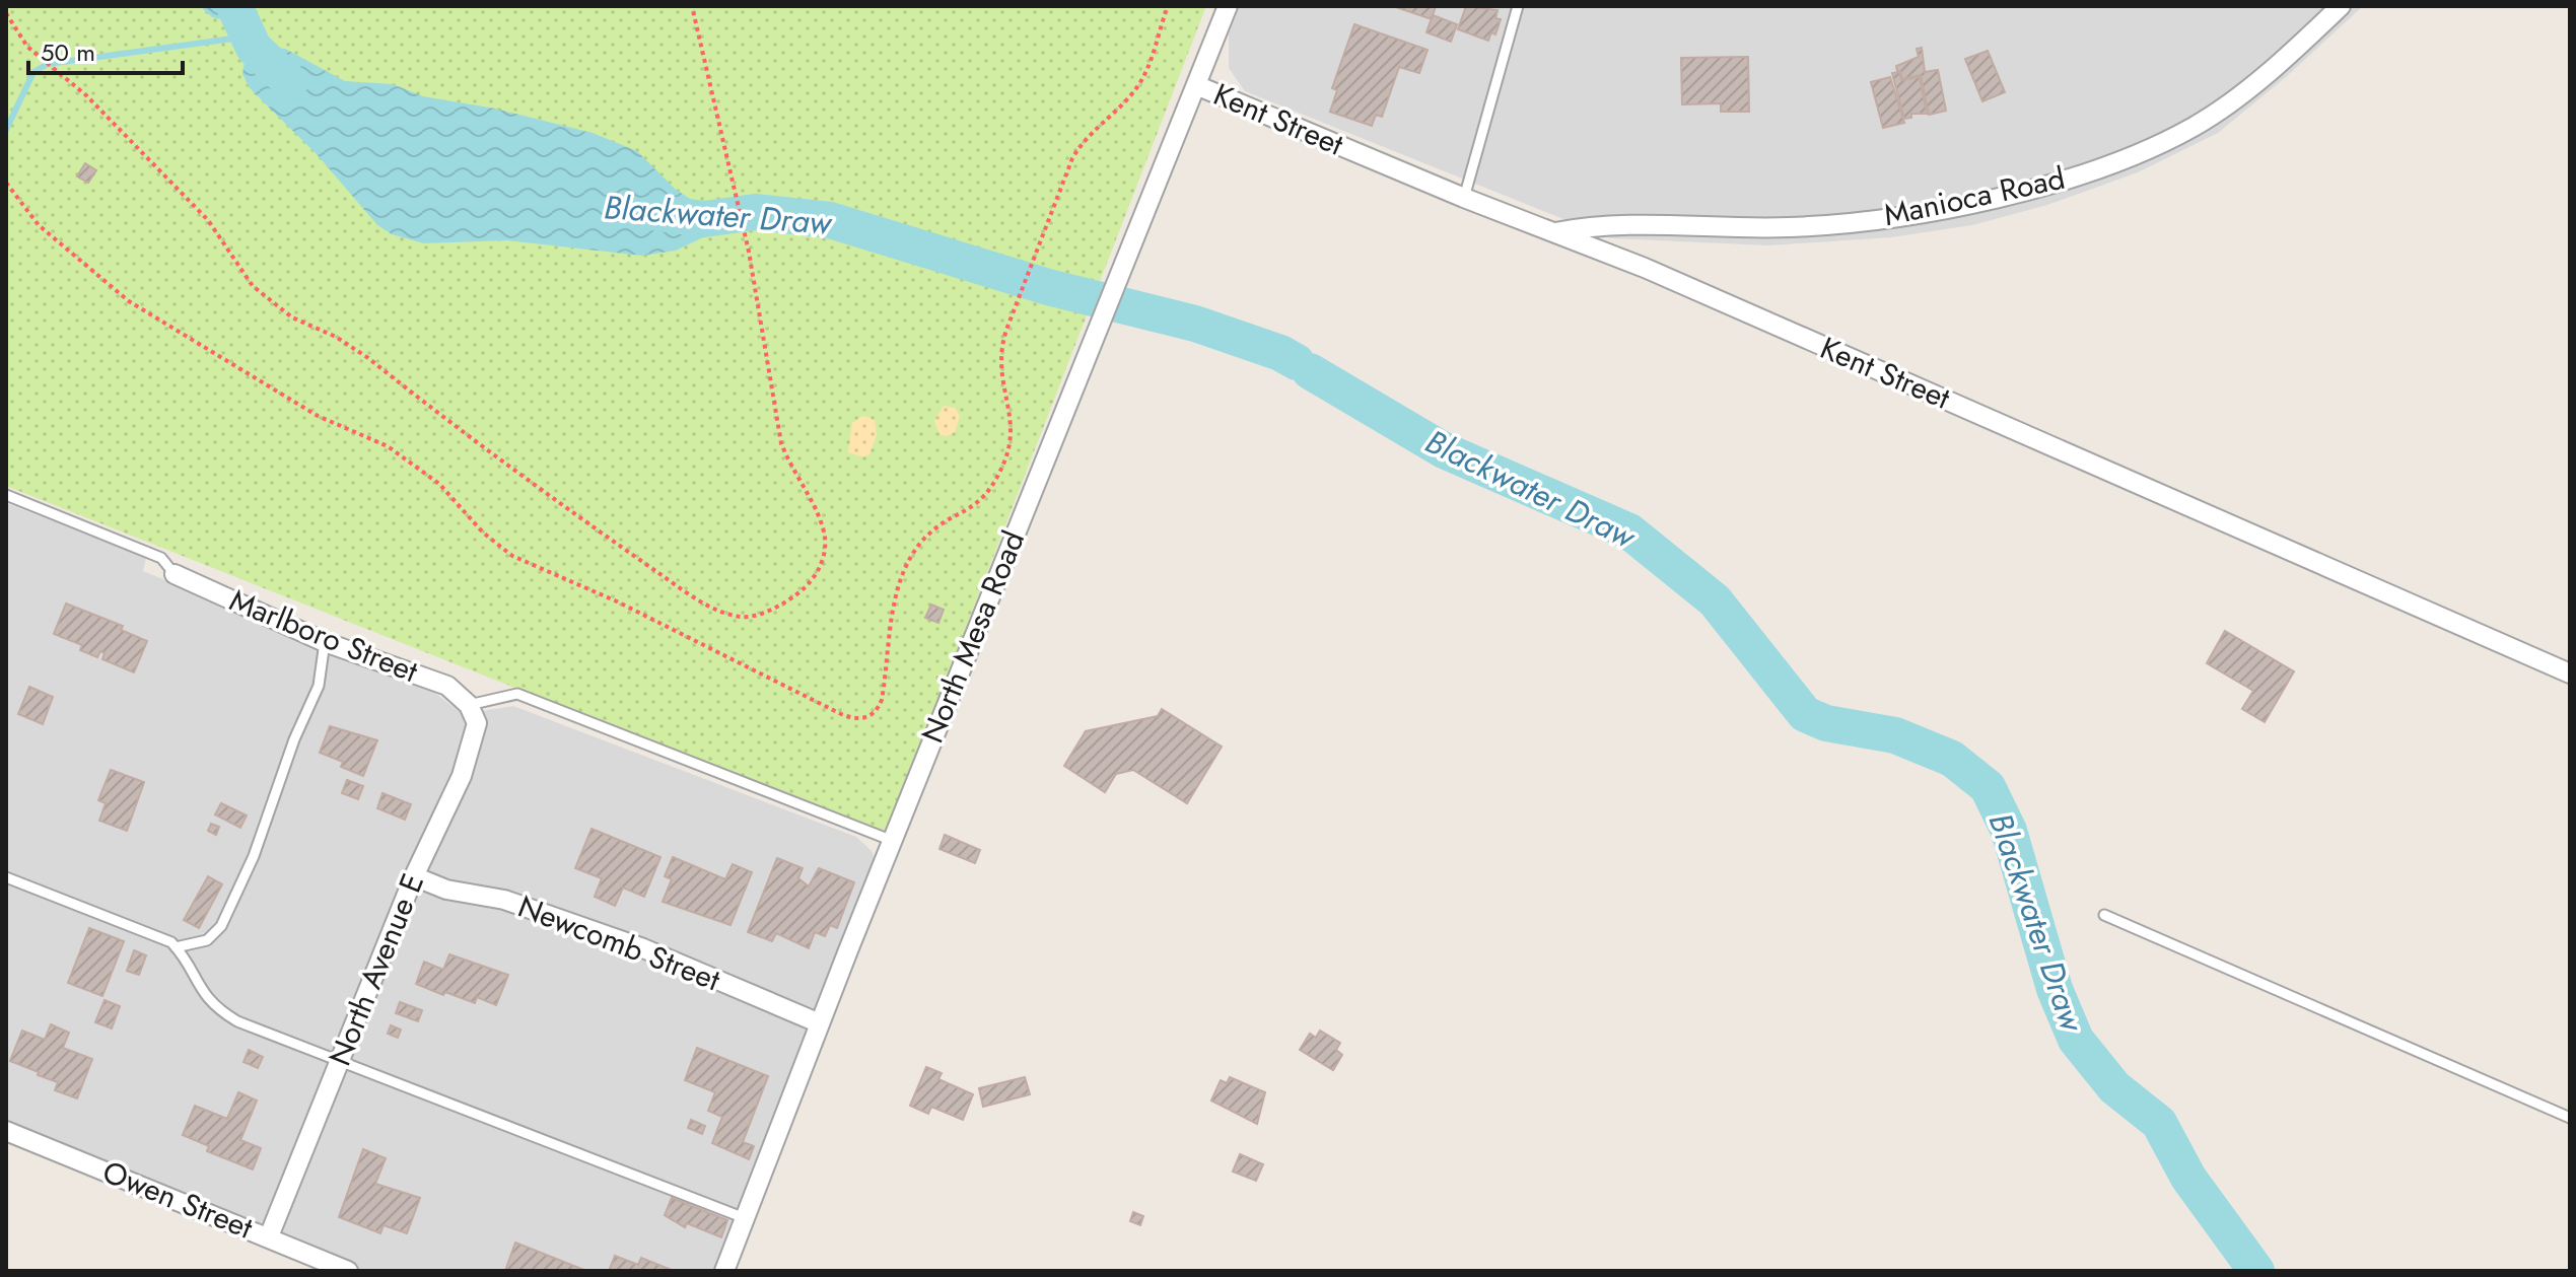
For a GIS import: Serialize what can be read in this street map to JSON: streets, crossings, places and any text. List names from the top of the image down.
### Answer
{
  "streets": {
    "street": [
      "Kent Street",
      "Manioca Road",
      "Marlboro Street",
      "North Mesa Road",
      "Newcomb Street",
      "North Avenue E",
      "Owen Street"
    ]
  },
  "crossings": [
    ["Kent Street", "Manioca Road"],
    ["Kent Street", "North Mesa Road"],
    ["Marlboro Street", "North Avenue E"],
    ["North Mesa Road", "Newcomb Street"],
    ["Newcomb Street", "North Avenue E"],
    ["North Avenue E", "Owen Street"]
  ],
  "water": ["Blackwater Draw"],
  "scale_bar": "50 m"
}
